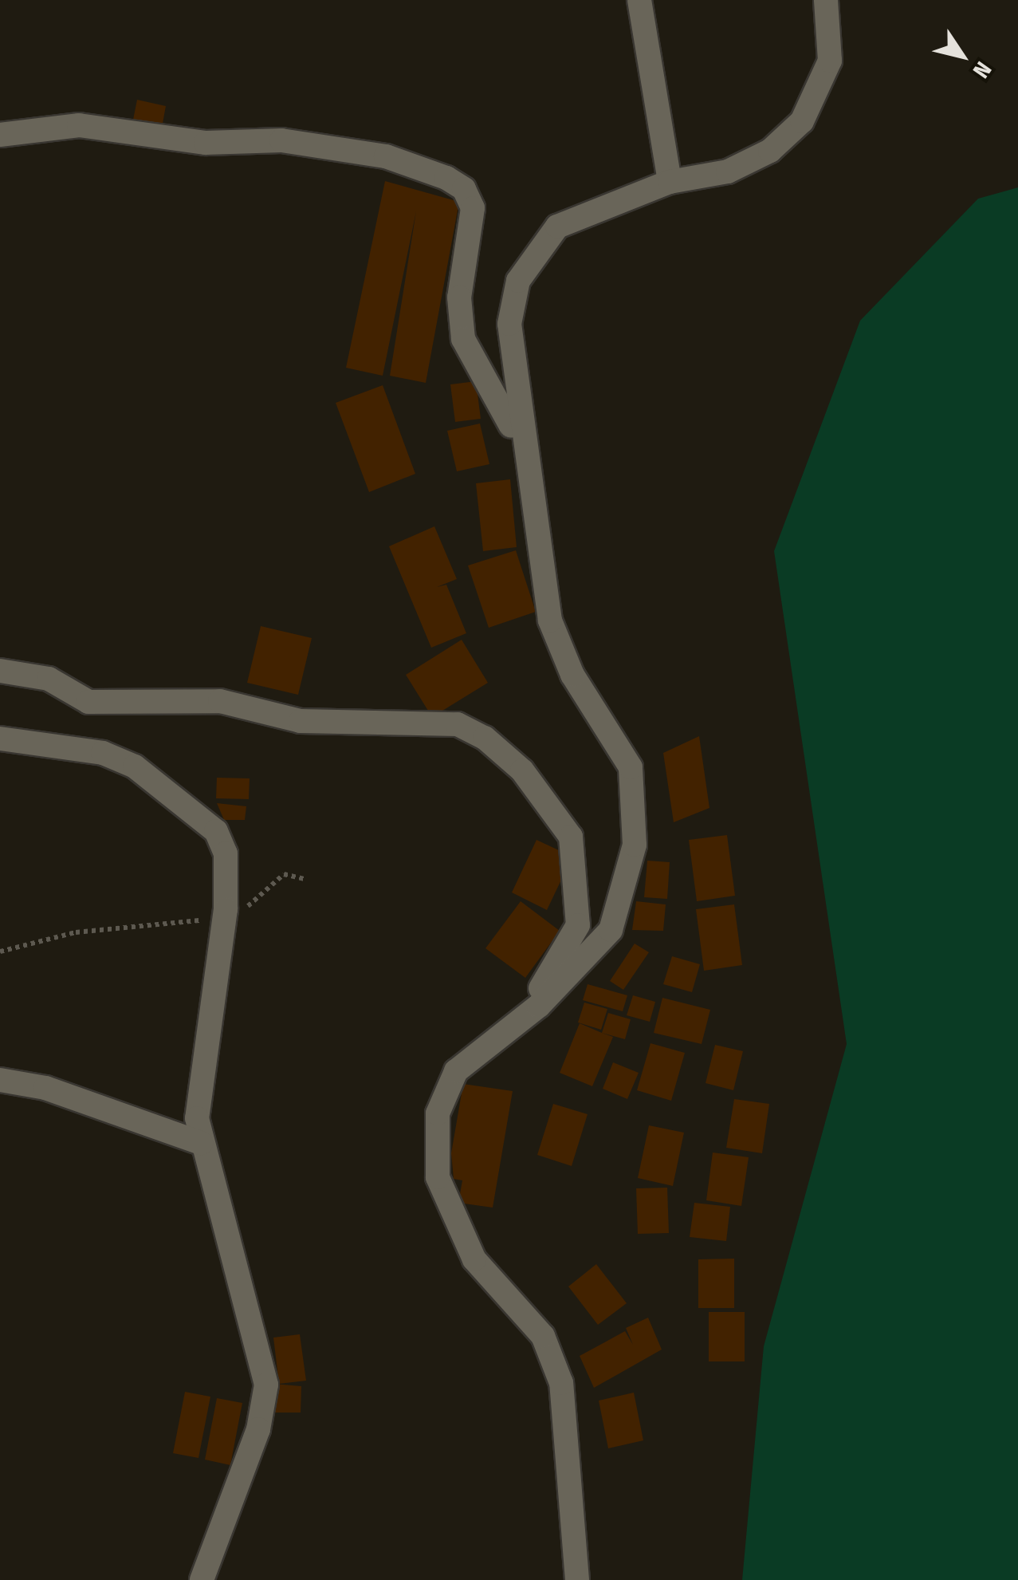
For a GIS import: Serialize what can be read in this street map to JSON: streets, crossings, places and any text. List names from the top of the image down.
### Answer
{
  "north": "bottom right"
}
